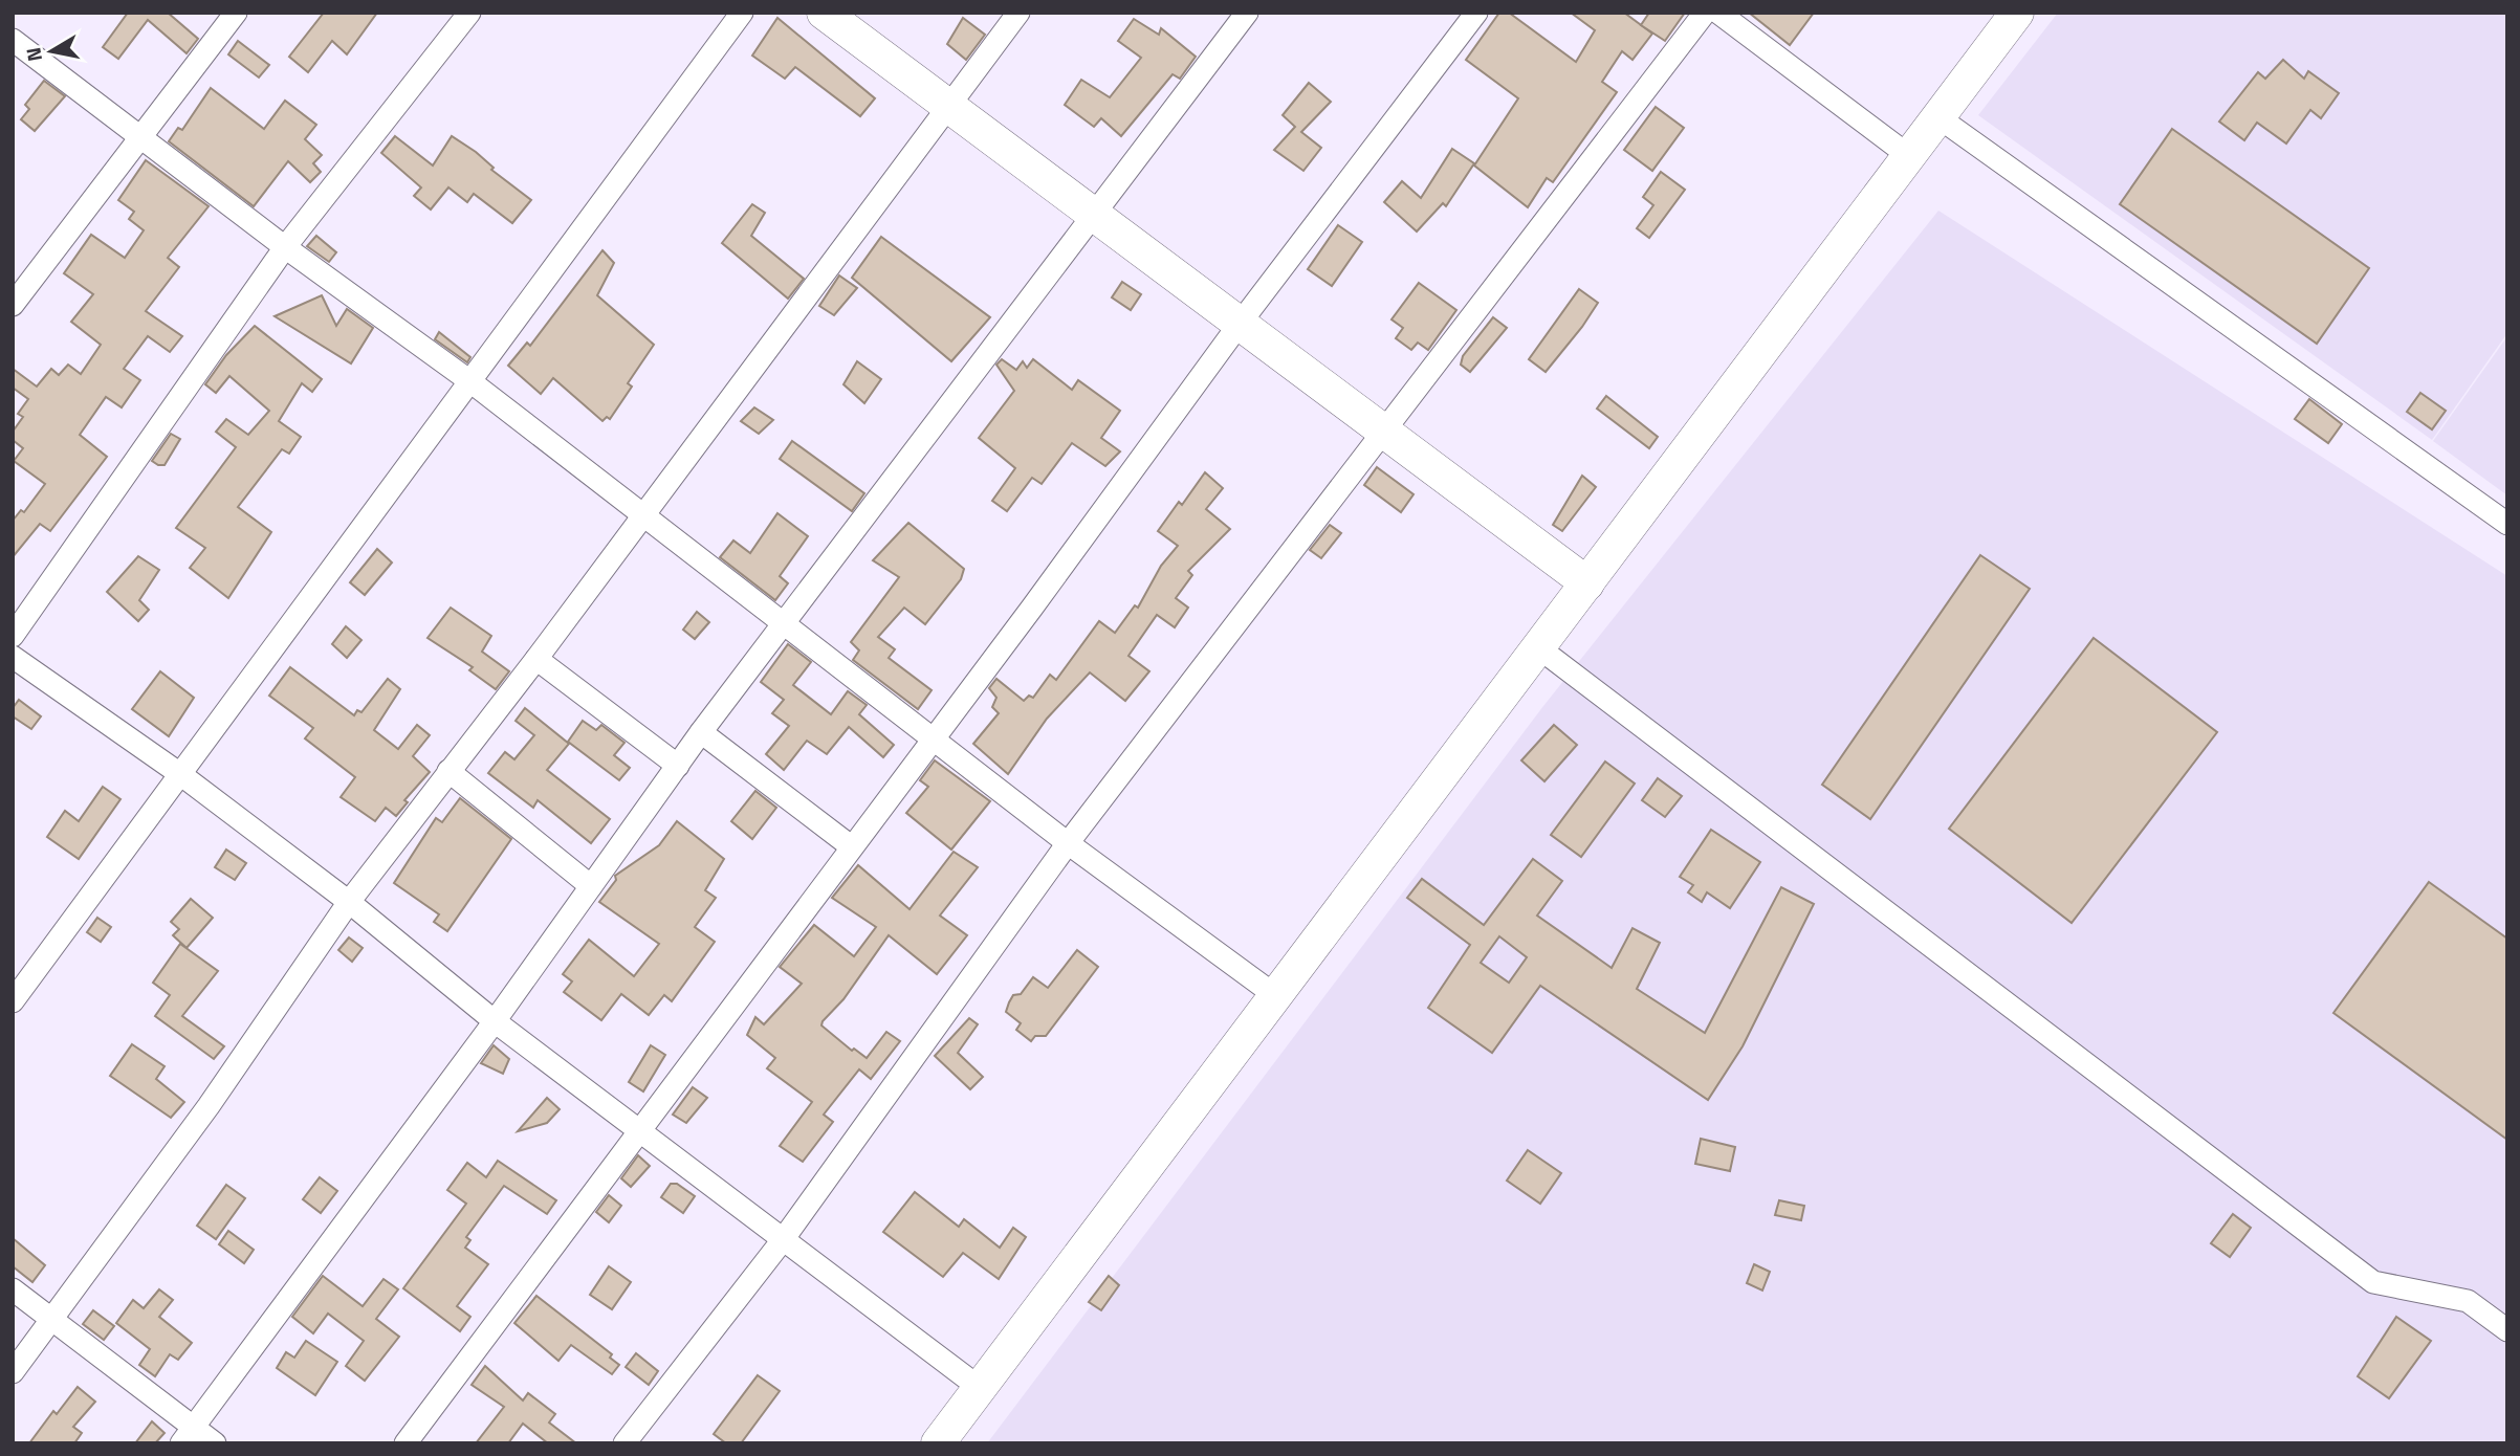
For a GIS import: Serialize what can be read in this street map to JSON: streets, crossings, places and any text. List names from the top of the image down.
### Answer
{
  "north": "left"
}
